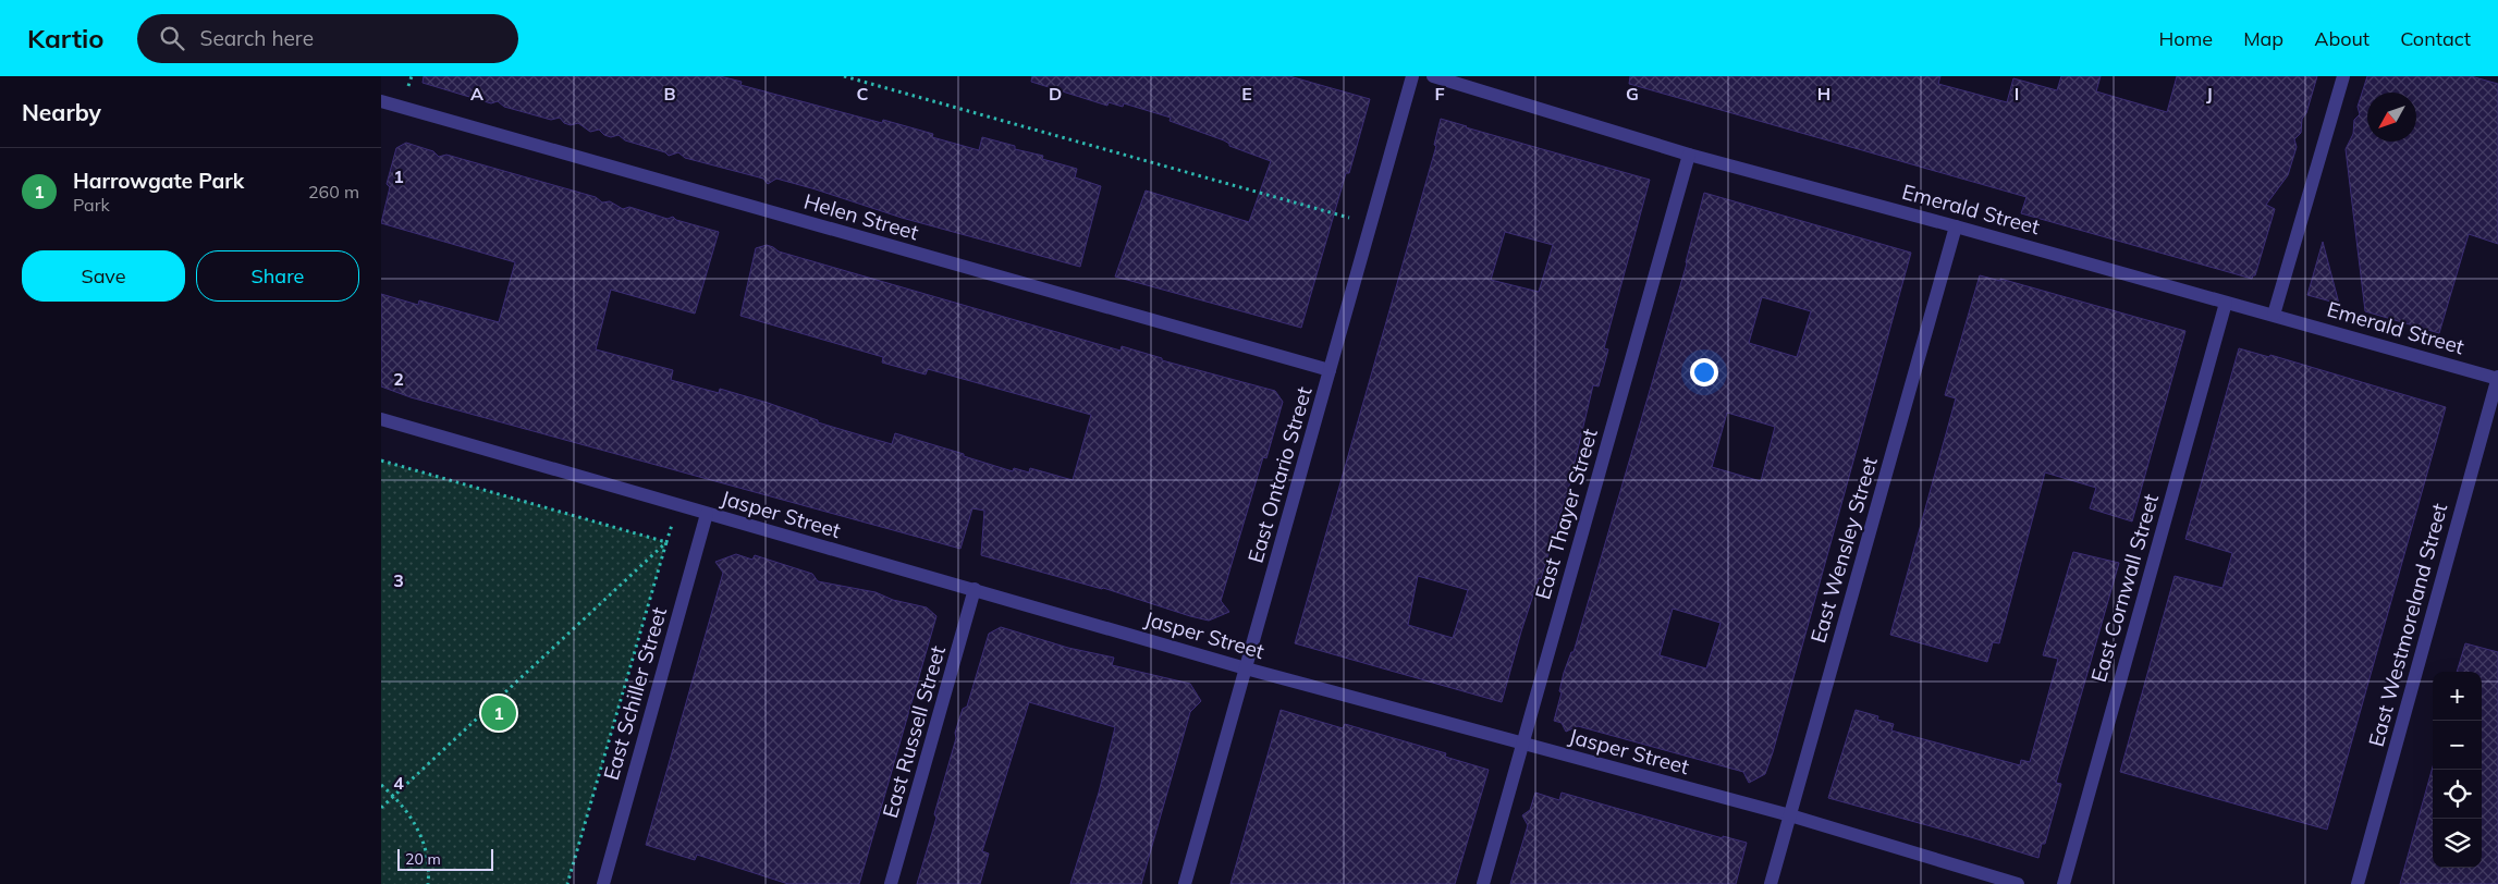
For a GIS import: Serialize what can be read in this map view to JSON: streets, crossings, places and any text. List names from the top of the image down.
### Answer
{
  "streets": {
    "street": [
      "Emerald Street",
      "Helen Street",
      "East Ontario Street",
      "Jasper Street",
      "East Thayer Street",
      "East Wensley Street",
      "East Cornwall Street",
      "East Westmoreland Street",
      "East Schiller Street",
      "East Russell Street"
    ]
  },
  "crossings": [
    ["Emerald Street", "East Thayer Street"],
    ["Emerald Street", "East Wensley Street"],
    ["Emerald Street", "East Cornwall Street"],
    ["Emerald Street", "East Westmoreland Street"],
    ["Helen Street", "East Ontario Street"],
    ["East Ontario Street", "Jasper Street"],
    ["Jasper Street", "East Thayer Street"],
    ["Jasper Street", "East Wensley Street"],
    ["Jasper Street", "East Schiller Street"],
    ["Jasper Street", "East Russell Street"]
  ],
  "scale_bar": "20 m",
  "north": "bottom left",
  "page": {
    "header": "Kartio",
    "search": "Search here",
    "nav": [
      "Home",
      "Map",
      "About",
      "Contact"
    ],
    "heading": "Nearby",
    "list": [
      {
        "mark": "1",
        "name": "Harrowgate Park",
        "note": "Park",
        "value": "260 m"
      }
    ],
    "buttons": ["Save", "Share"],
    "map_buttons": ["+", "−"],
    "pins": "1",
    "scale": "20 m"
  },
  "grid": {
    "columns": [
      "A",
      "B",
      "C",
      "D",
      "E",
      "F",
      "G",
      "H",
      "I",
      "J"
    ],
    "rows": [
      "1",
      "2",
      "3",
      "4"
    ]
  }
}
